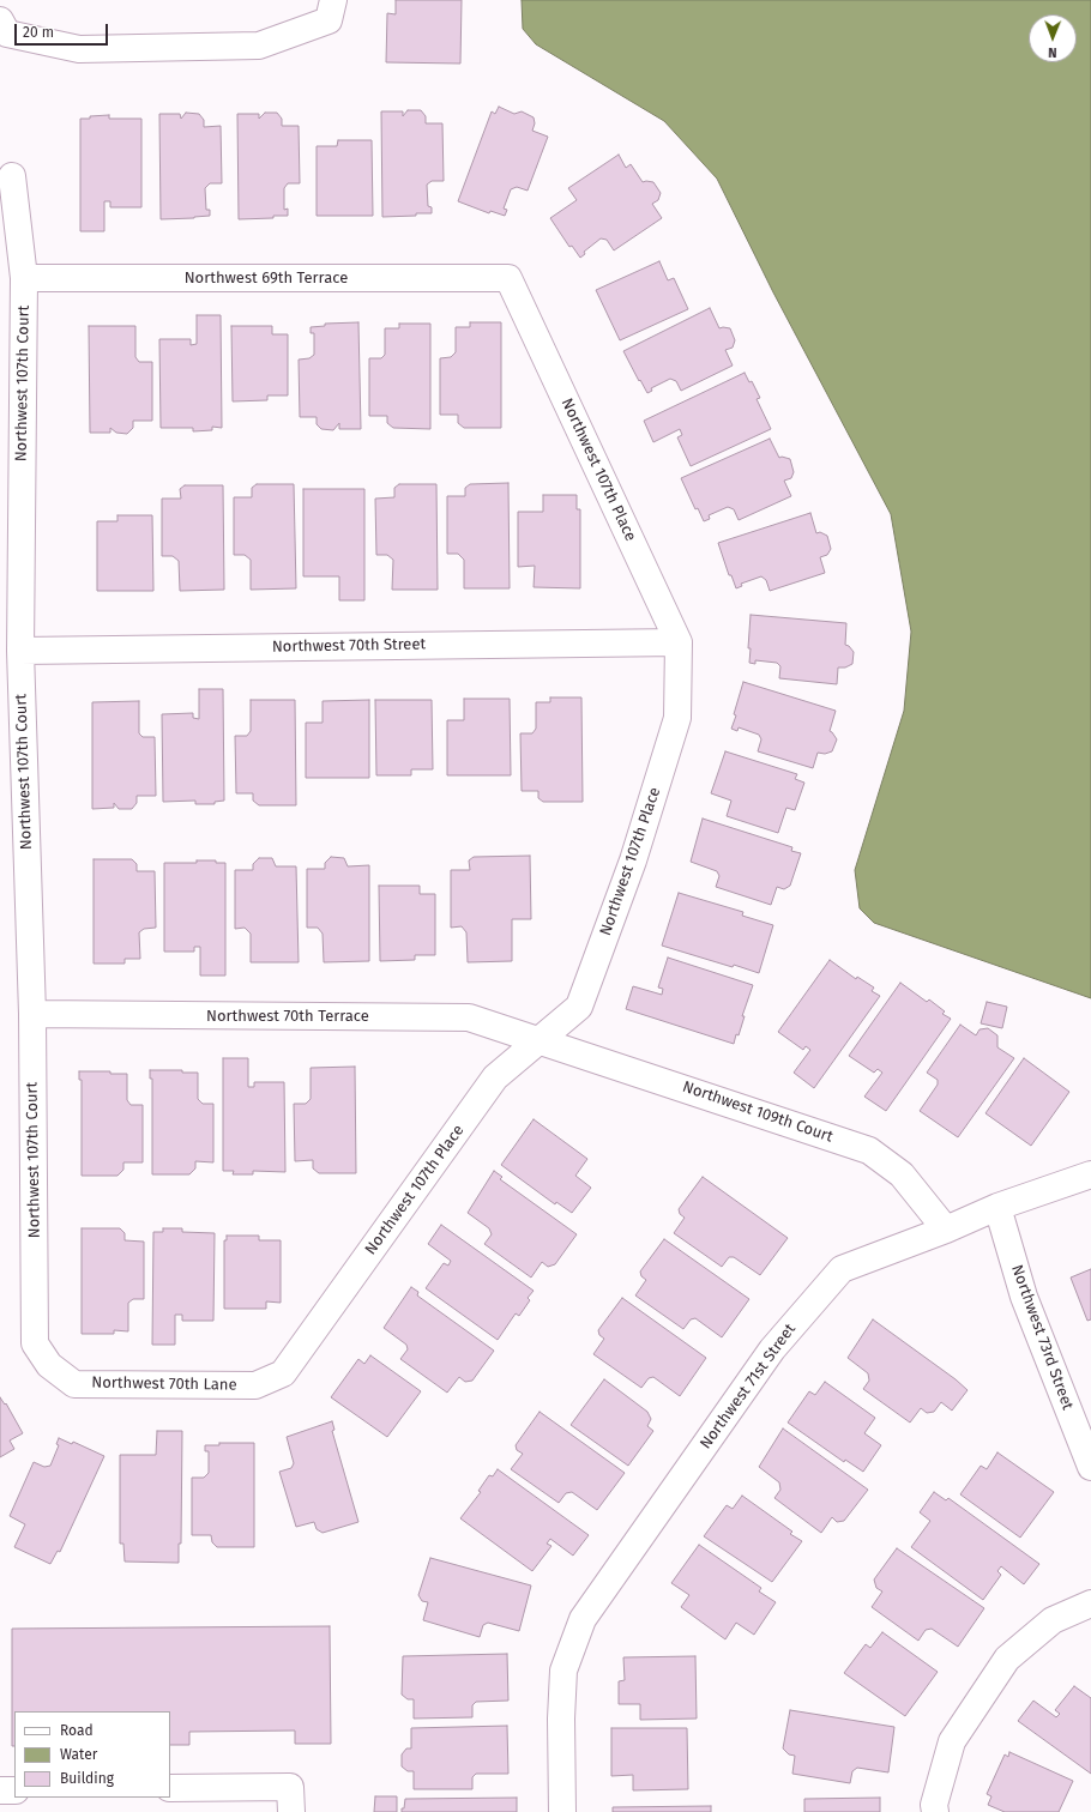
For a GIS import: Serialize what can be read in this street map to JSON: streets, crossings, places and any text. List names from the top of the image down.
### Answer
{
  "streets": {
    "street": [
      "Northwest 69th Terrace",
      "Northwest 107th Court",
      "Northwest 107th Place",
      "Northwest 70th Street",
      "Northwest 70th Terrace",
      "Northwest 109th Court",
      "Northwest 73rd Street",
      "Northwest 70th Lane",
      "Northwest 71st Street"
    ]
  },
  "crossings": [
    ["Northwest 69th Terrace", "Northwest 107th Court"],
    ["Northwest 69th Terrace", "Northwest 107th Place"],
    ["Northwest 107th Court", "Northwest 70th Street"],
    ["Northwest 107th Court", "Northwest 70th Terrace"],
    ["Northwest 107th Court", "Northwest 70th Lane"],
    ["Northwest 107th Place", "Northwest 70th Street"],
    ["Northwest 107th Place", "Northwest 70th Terrace"],
    ["Northwest 107th Place", "Northwest 109th Court"],
    ["Northwest 107th Place", "Northwest 70th Lane"],
    ["Northwest 70th Terrace", "Northwest 109th Court"],
    ["Northwest 109th Court", "Northwest 71st Street"],
    ["Northwest 73rd Street", "Northwest 71st Street"]
  ],
  "legend": ["Road", "Water", "Building"],
  "scale_bar": "20 m",
  "north": "bottom"
}
